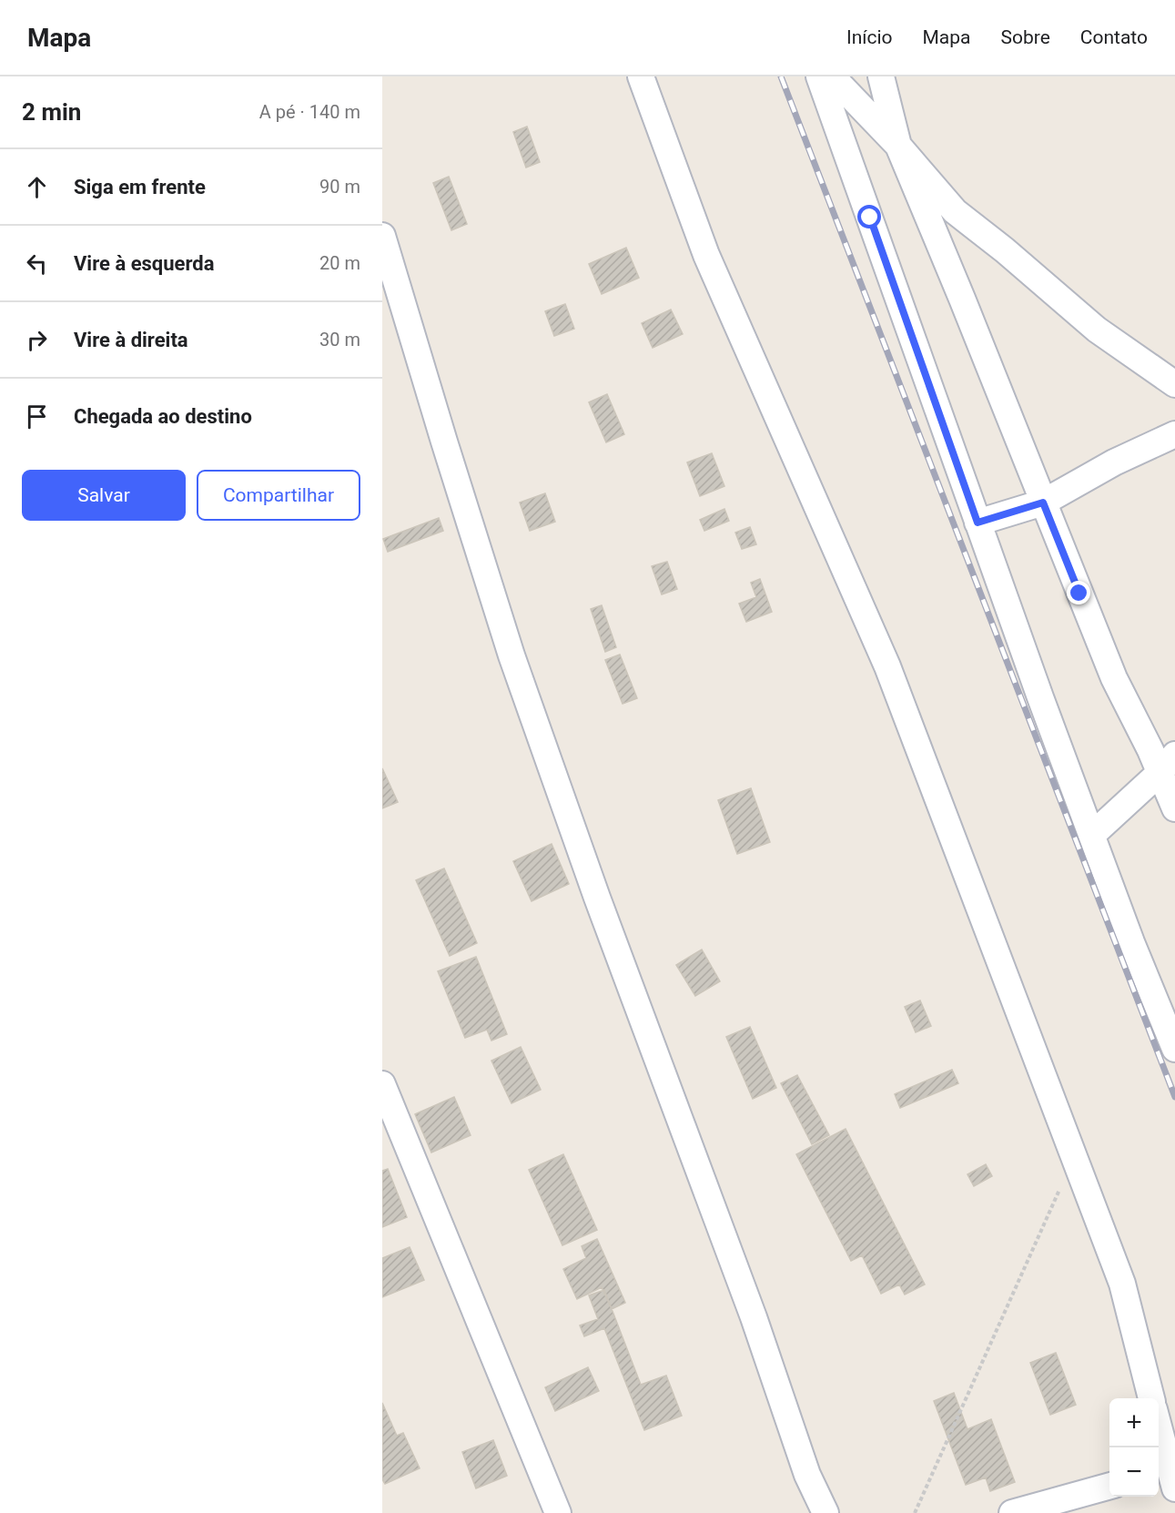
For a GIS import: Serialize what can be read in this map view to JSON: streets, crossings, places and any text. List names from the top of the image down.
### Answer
{
  "page": {
    "header": "Mapa",
    "nav": [
      "Início",
      "Mapa",
      "Sobre",
      "Contato"
    ],
    "heading": ["2 min", "A pé · 140 m"],
    "list": [
      ["Siga em frente", "90 m"],
      ["Vire à esquerda", "20 m"],
      ["Vire à direita", "30 m"],
      "Chegada ao destino"
    ],
    "buttons": ["Salvar", "Compartilhar"],
    "map_buttons": ["+", "−"]
  }
}
